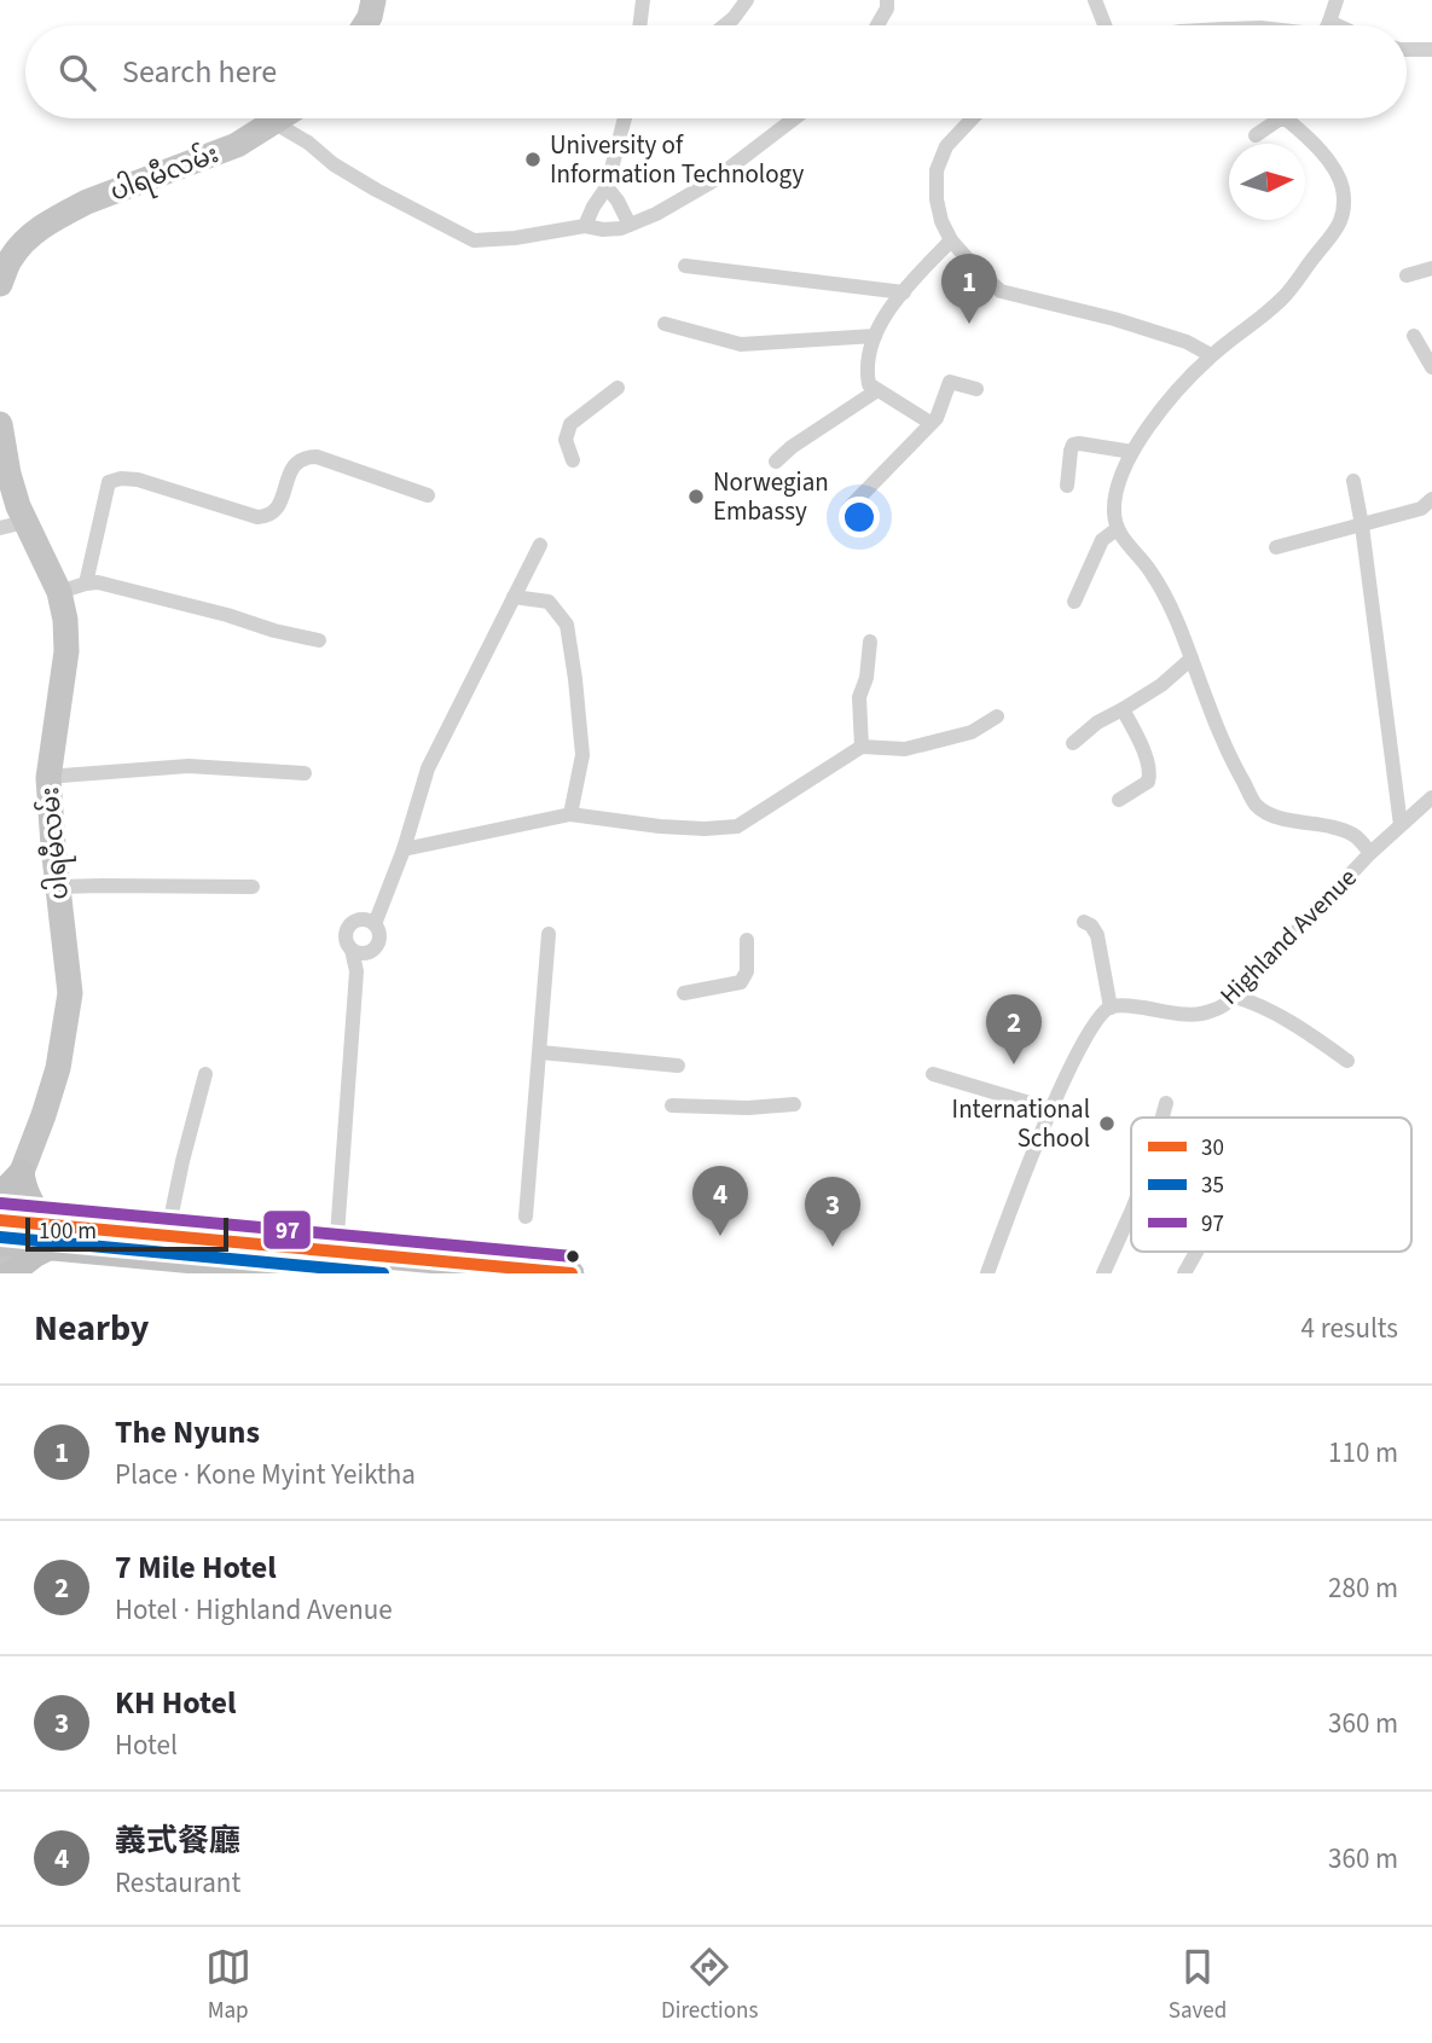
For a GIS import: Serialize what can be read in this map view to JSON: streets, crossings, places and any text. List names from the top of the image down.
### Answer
{
  "streets": {
    "main road": ["ပါရမီလမ်း"],
    "street": ["Highland Avenue"]
  },
  "places": ["University of Information Technology", "Norwegian Embassy", "International School"],
  "lines": ["transit line 97", "transit line 30", "transit line 35"],
  "legend": ["30", "35", "97"],
  "scale_bar": "100 m",
  "north": "right",
  "page": {
    "search": "Search here",
    "pins": [
      "1",
      "2",
      "4",
      "3"
    ],
    "scale": "100 m",
    "heading": ["Nearby", "4 results"],
    "list": [
      {
        "mark": "1",
        "name": "The Nyuns",
        "note": "Place · Kone Myint Yeiktha",
        "value": "110 m"
      },
      {
        "mark": "2",
        "name": "7 Mile Hotel",
        "note": "Hotel · Highland Avenue",
        "value": "280 m"
      },
      {
        "mark": "3",
        "name": "KH Hotel",
        "note": "Hotel",
        "value": "360 m"
      },
      {
        "mark": "4",
        "name": "義式餐廳",
        "note": "Restaurant",
        "value": "360 m"
      }
    ],
    "nav": ["Map", "Directions", "Saved"]
  }
}
